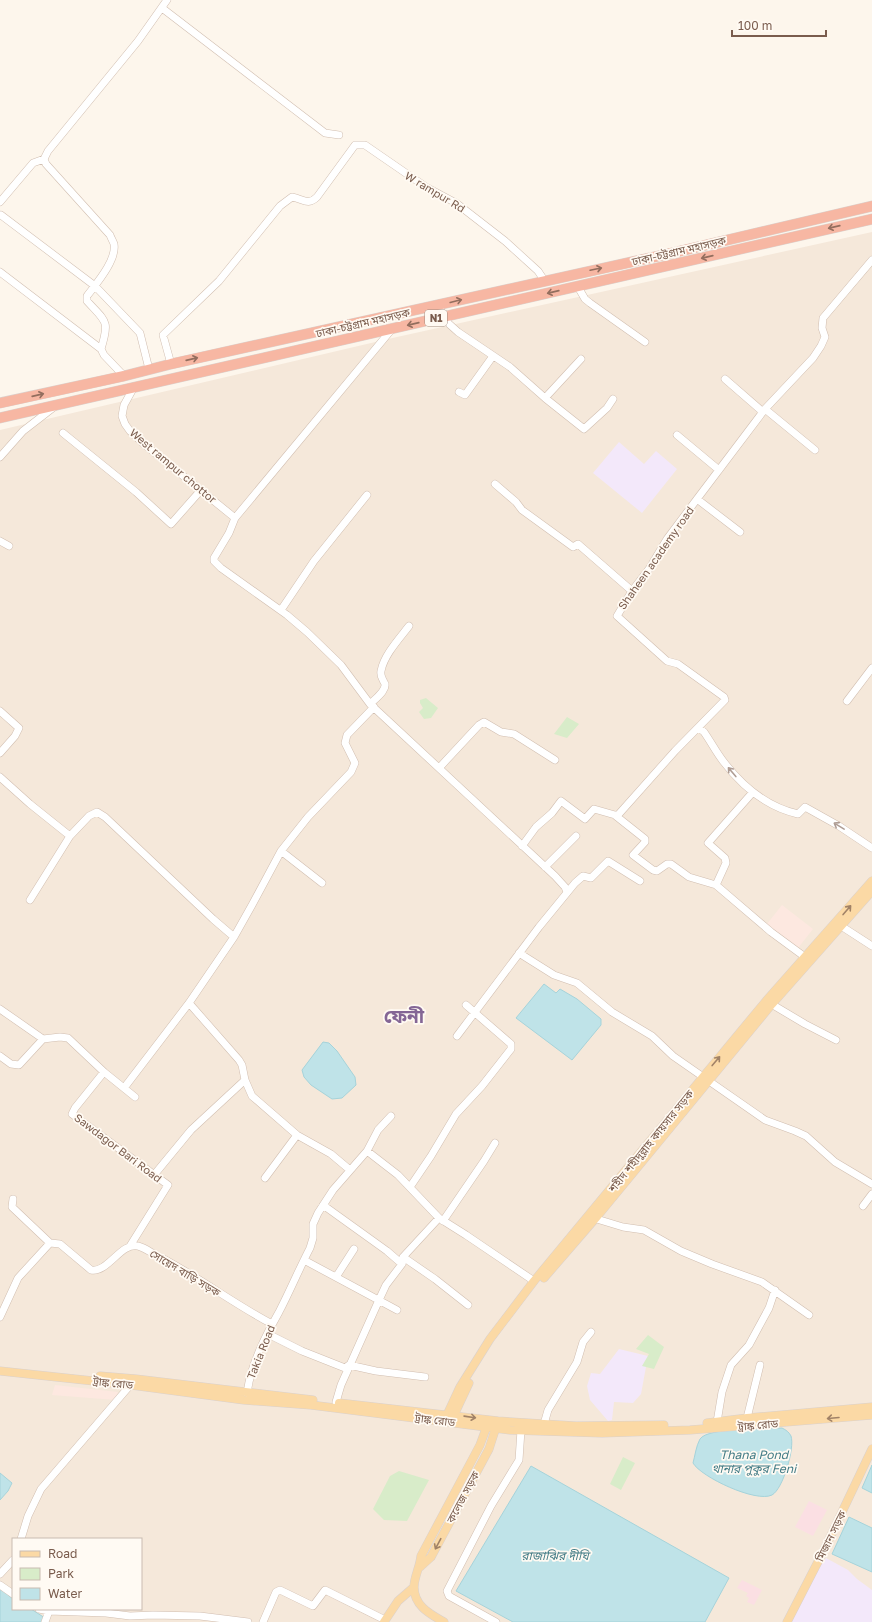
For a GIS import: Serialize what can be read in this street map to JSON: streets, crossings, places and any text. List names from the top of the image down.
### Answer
{
  "streets": {
    "highway": ["ঢাকা-চট্টগ্রাম মহাসড়ক", "N1"],
    "main road": [
      "শহীদ শহীদুল্লাহ কায়সার সড়ক",
      "ট্রাঙ্ক রোড",
      "কলেজ সড়ক",
      "মিজান সড়ক"
    ],
    "street": [
      "W rampur Rd",
      "West rampur chottor",
      "Shaheen academy road",
      "Sawdagor Bari Road",
      "সোয়েদ বাড়ি সড়ক",
      "Takia Road"
    ]
  },
  "crossings": [
    ["W rampur Rd", "ঢাকা-চট্টগ্রাম মহাসড়ক"],
    ["ঢাকা-চট্টগ্রাম মহাসড়ক", "West rampur chottor"],
    ["শহীদ শহীদুল্লাহ কায়সার সড়ক", "ট্রাঙ্ক রোড"],
    ["Sawdagor Bari Road", "সোয়েদ বাড়ি সড়ক"],
    ["সোয়েদ বাড়ি সড়ক", "Takia Road"],
    ["Takia Road", "ট্রাঙ্ক রোড"],
    ["ট্রাঙ্ক রোড", "কলেজ সড়ক"]
  ],
  "districts": ["ফেনী"],
  "water": ["Thana Pond থানার পুকুর Feni", "রাজাঝির দীঘি"],
  "legend": ["Road", "Park", "Water"],
  "scale_bar": "100 m"
}
